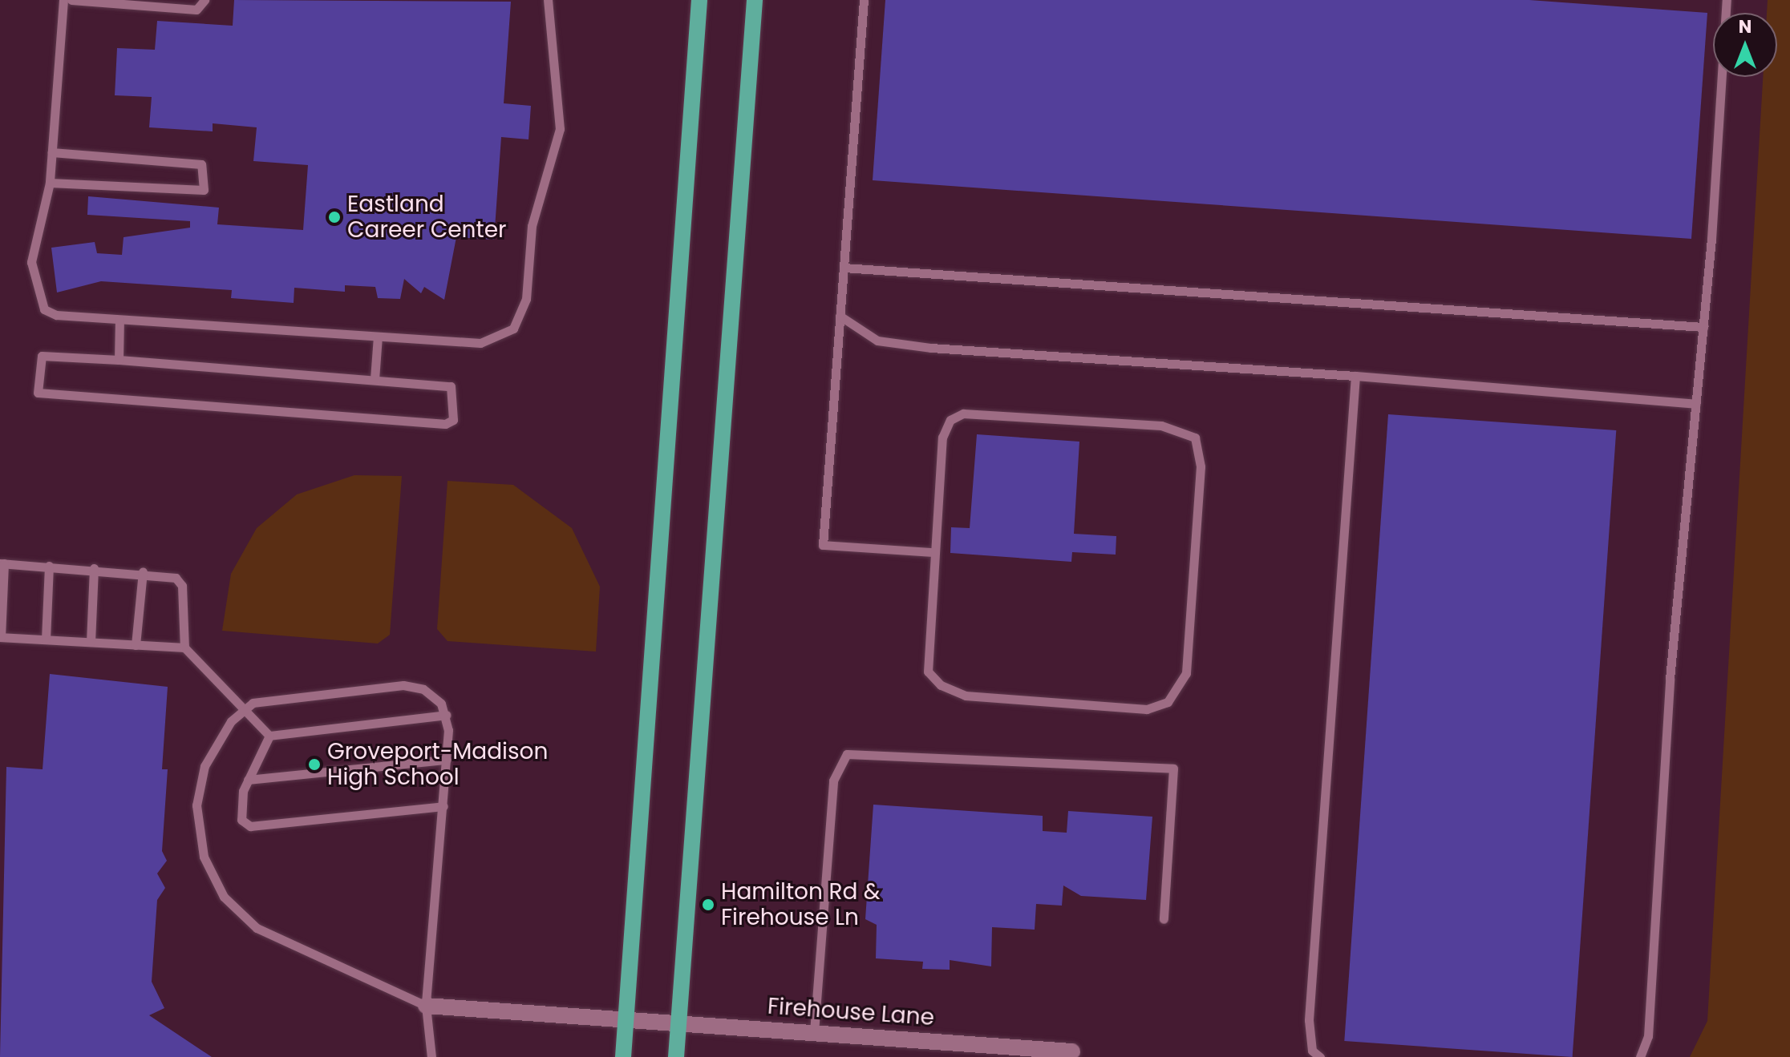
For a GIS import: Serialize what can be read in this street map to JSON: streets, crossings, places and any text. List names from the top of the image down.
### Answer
{
  "streets": {
    "street": ["Firehouse Lane"]
  },
  "places": ["Eastland Career Center", "Groveport-Madison High School", "Hamilton Rd & Firehouse Ln"],
  "north": "top"
}
